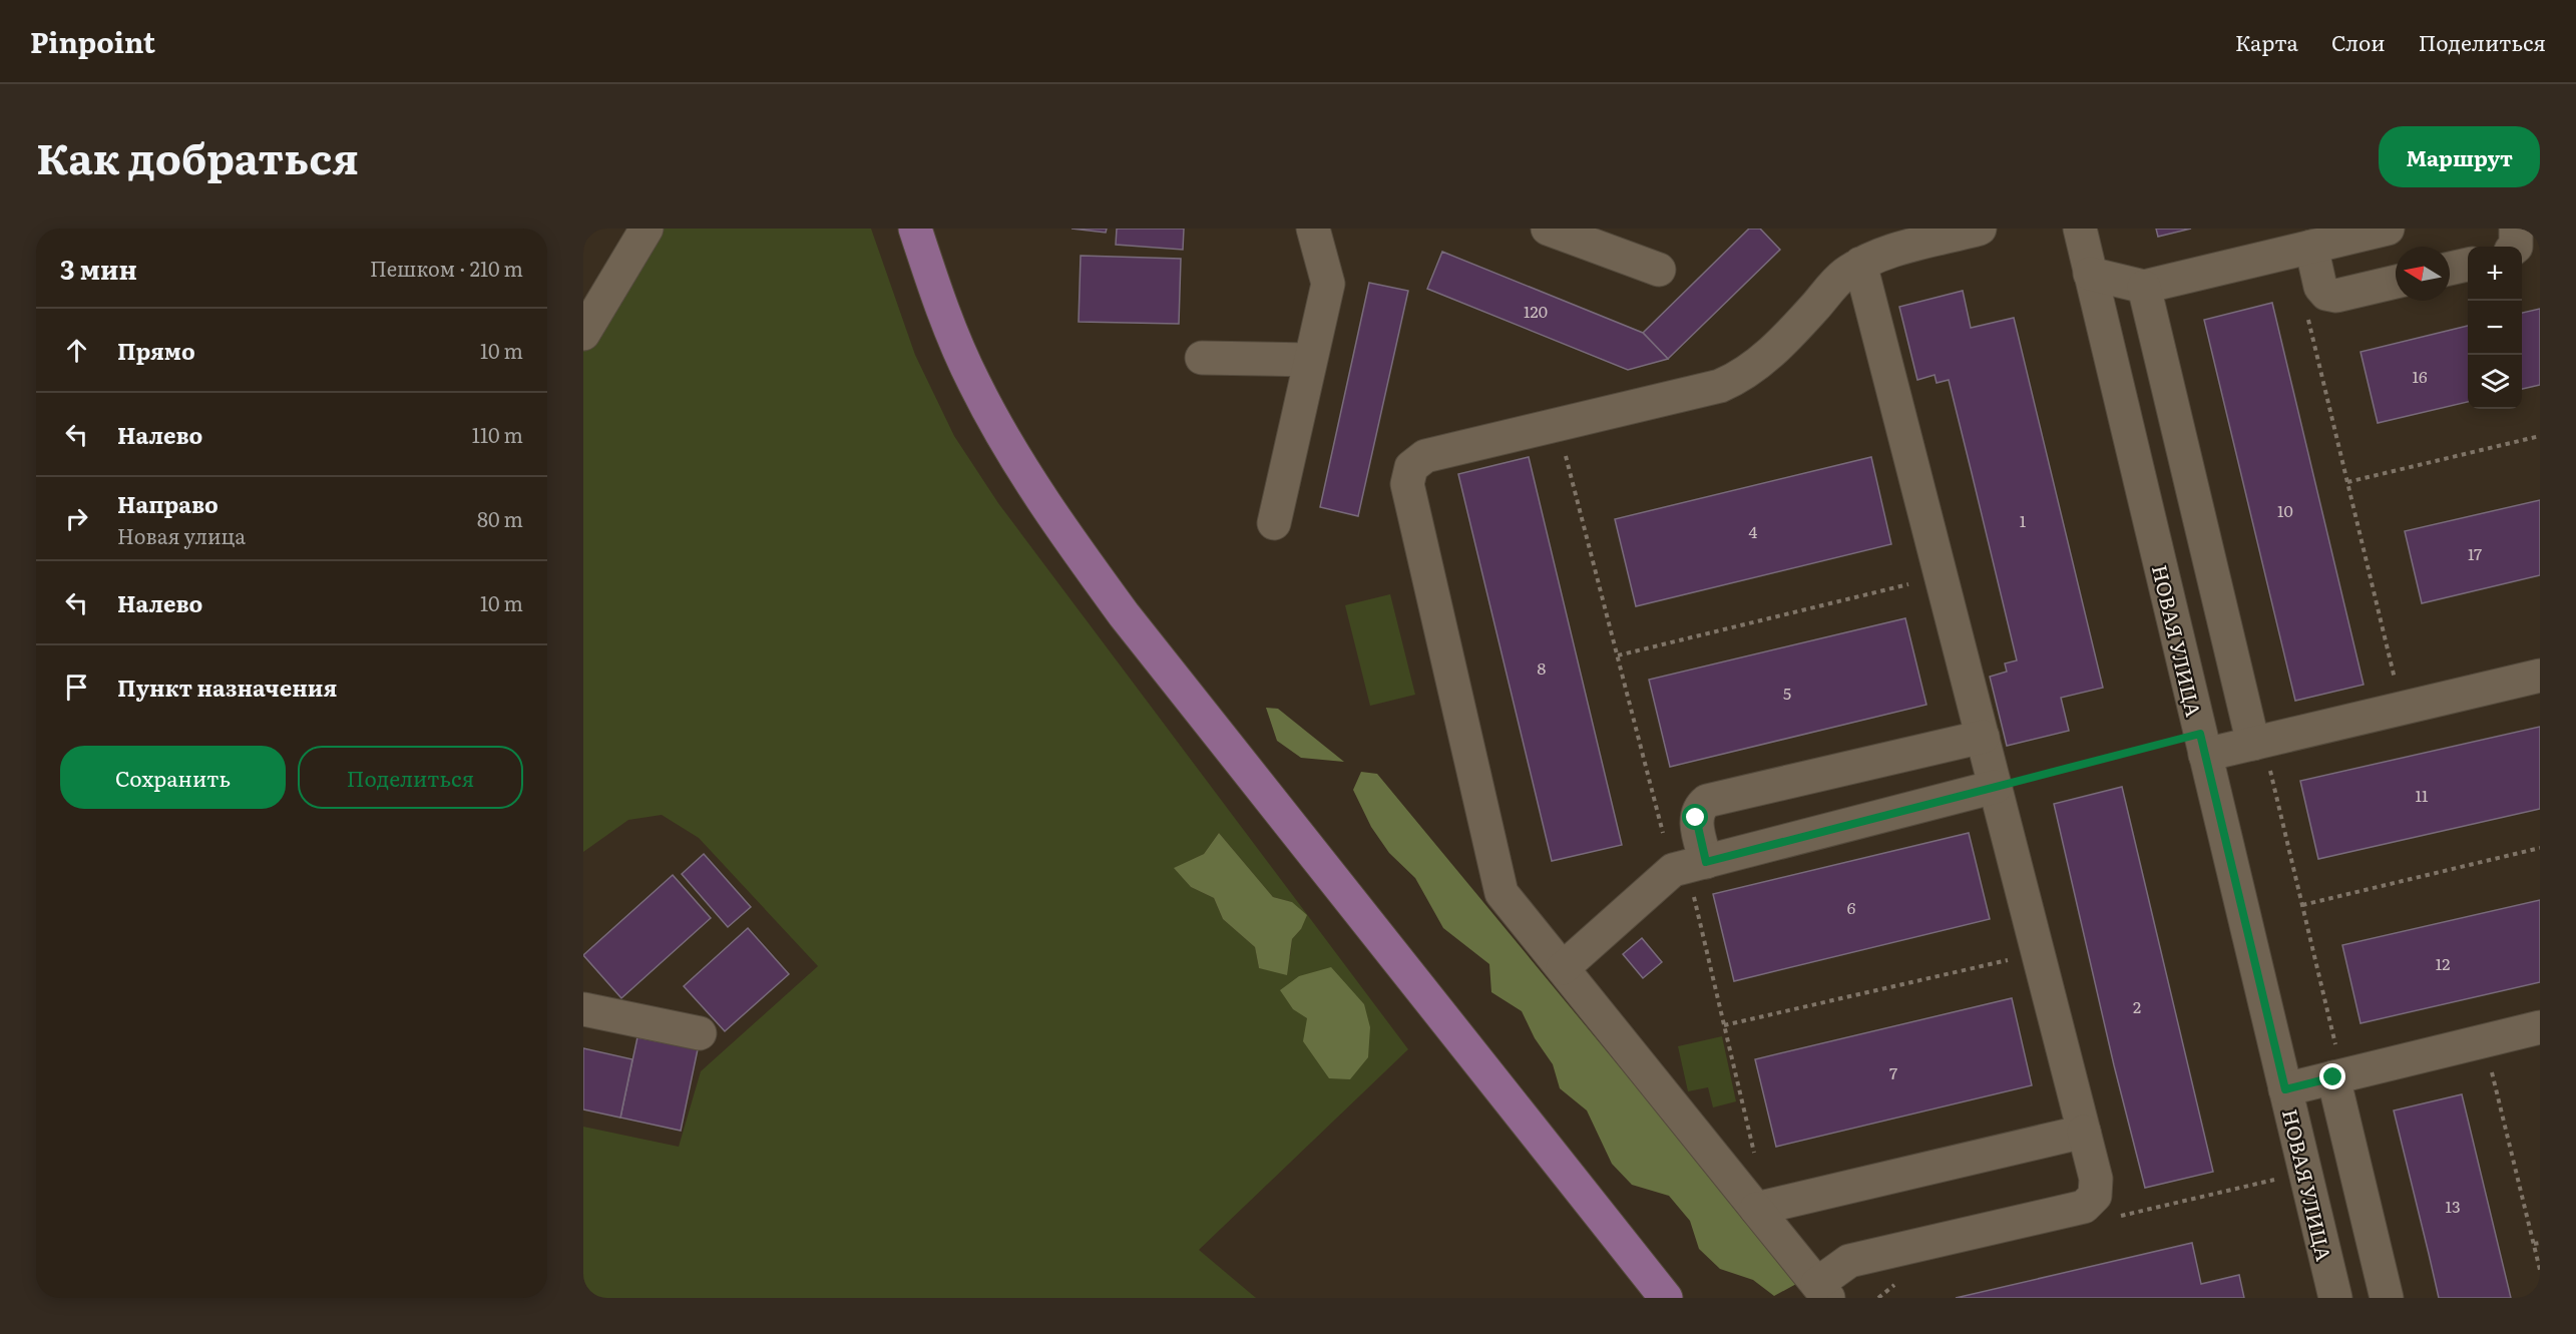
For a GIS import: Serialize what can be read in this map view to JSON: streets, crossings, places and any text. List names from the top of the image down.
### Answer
{
  "streets": {
    "street": ["НОВАЯ УЛИЦА"]
  },
  "house_numbers": [
    "120",
    "16",
    "10",
    "1",
    "4",
    "17",
    "8",
    "5",
    "11",
    "6",
    "12",
    "2",
    "7",
    "13"
  ],
  "north": "left",
  "page": {
    "header": "Pinpoint",
    "nav": ["Карта", "Слои", "Поделиться"],
    "title": "Как добраться",
    "buttons": [
      "Маршрут",
      ["Сохранить", "Поделиться"]
    ],
    "heading": ["3 мин", "Пешком · 210 m"],
    "map_buttons": ["+", "−"],
    "list": [
      ["Прямо", "10 m"],
      ["Налево", "110 m"],
      ["Направо", "Новая улица", "80 m"],
      ["Налево", "10 m"],
      "Пункт назначения"
    ]
  }
}
